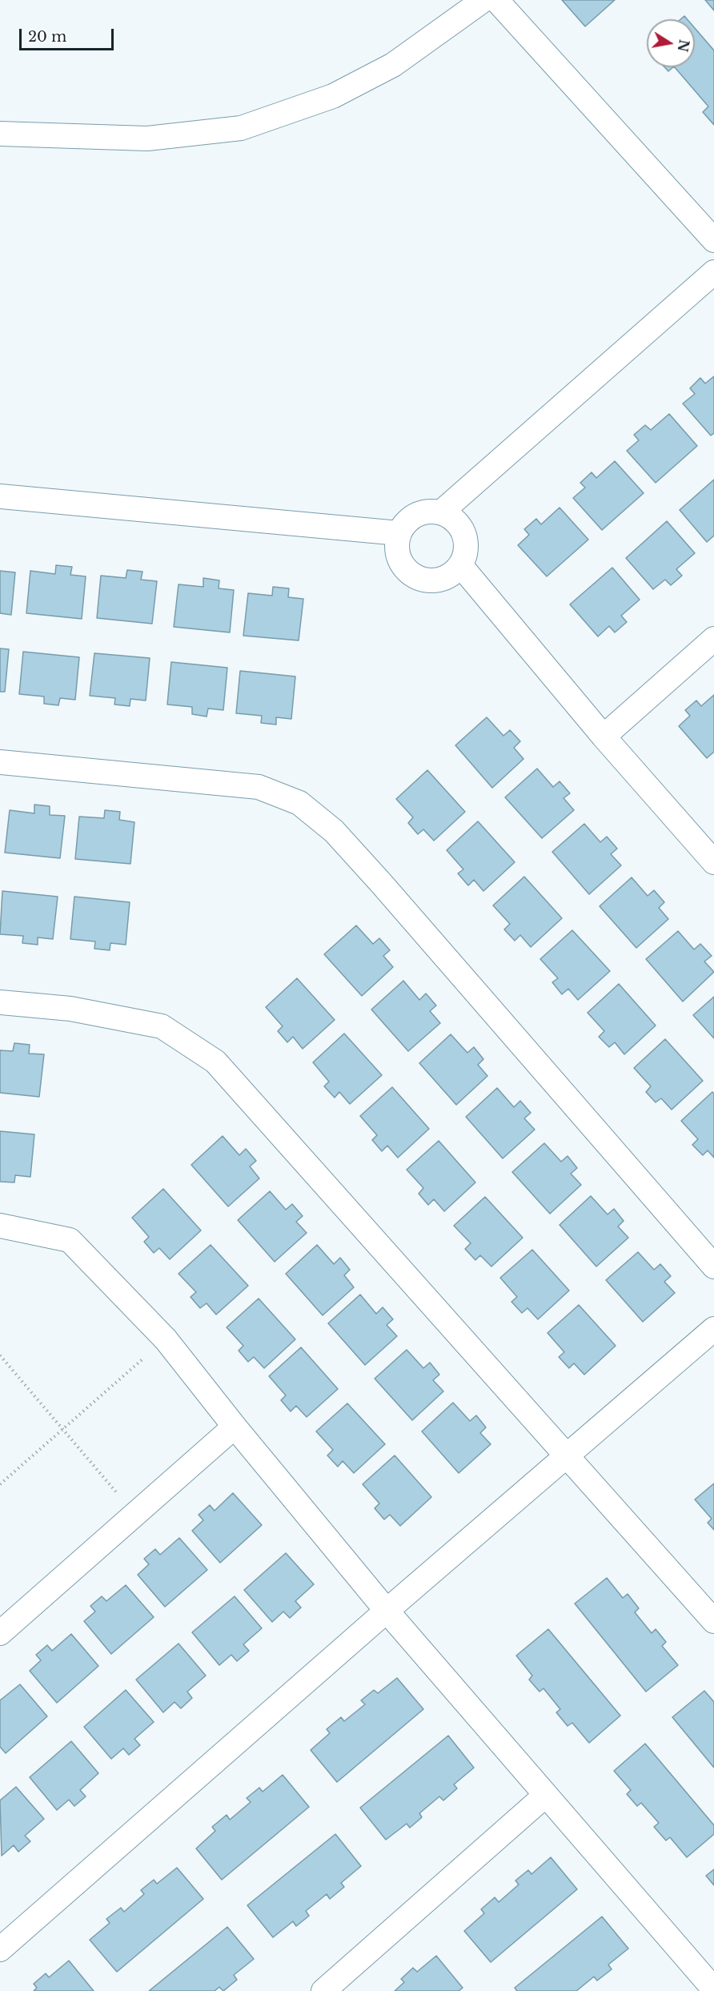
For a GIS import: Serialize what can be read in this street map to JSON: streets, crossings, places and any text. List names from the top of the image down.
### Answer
{
  "scale_bar": "20 m",
  "north": "right"
}
